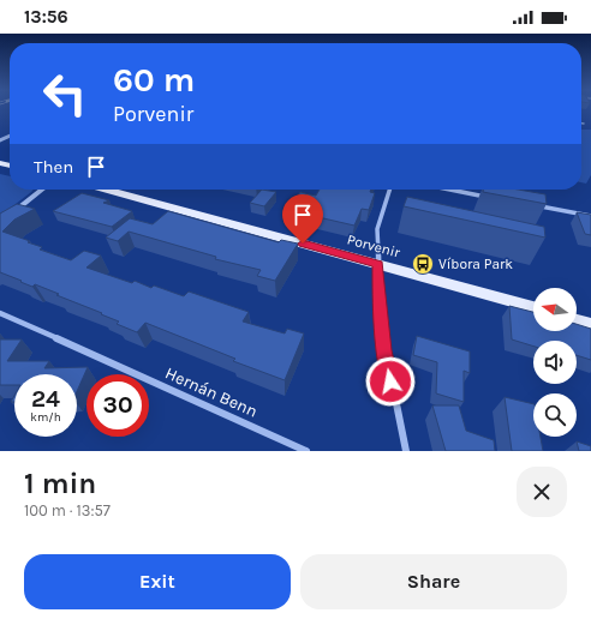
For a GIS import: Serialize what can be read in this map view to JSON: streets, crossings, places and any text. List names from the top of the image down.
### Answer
{
  "streets": {
    "main road": ["Porvenir"],
    "street": ["Hernán Benn"]
  },
  "places": {
    "bus stop": ["Víbora Park"]
  },
  "north": "left",
  "page": {
    "status": "13:56",
    "turn": ["60 m", "Porvenir"],
    "then": "Then",
    "speed": "24 km/h",
    "limit": "30",
    "heading": ["1 min", "100 m · 13:57"],
    "buttons": ["Exit", "Share"]
  }
}
